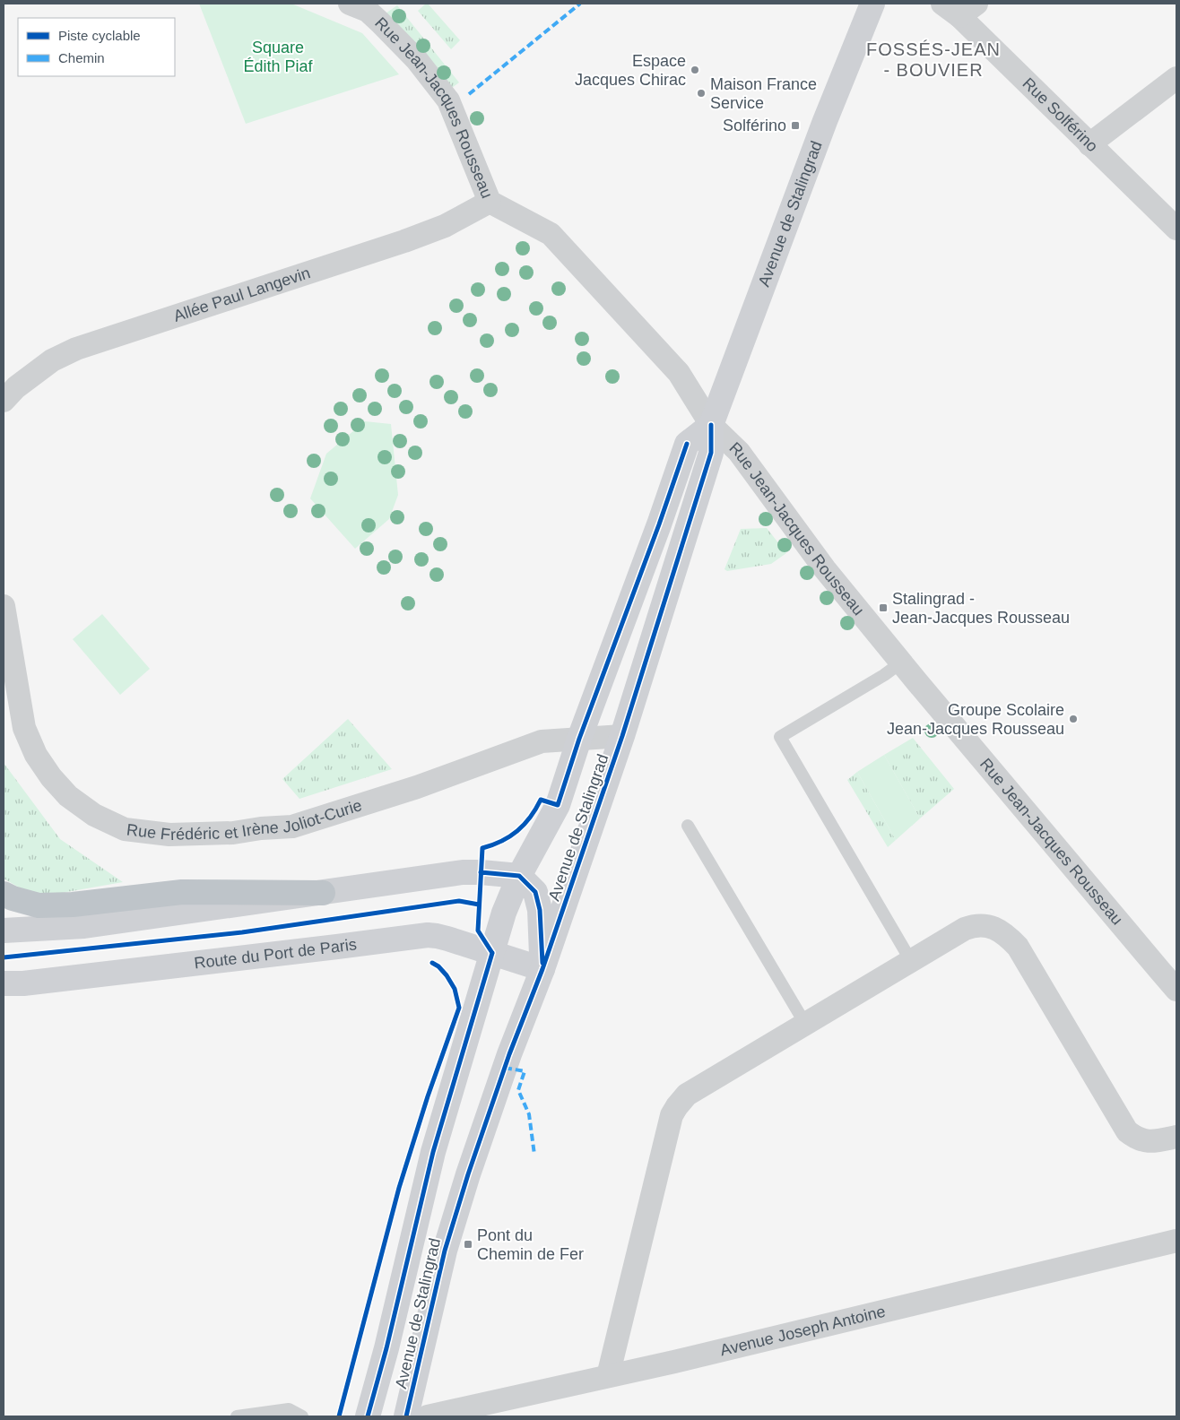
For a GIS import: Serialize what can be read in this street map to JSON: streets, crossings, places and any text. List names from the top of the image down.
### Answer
{
  "streets": {
    "main road": ["Avenue de Stalingrad", "Route du Port de Paris"],
    "street": [
      "Rue Jean-Jacques Rousseau",
      "Rue Solférino",
      "Allée Paul Langevin",
      "Rue Frédéric et Irène Joliot-Curie",
      "Avenue Joseph Antoine"
    ]
  },
  "crossings": [
    ["Rue Jean-Jacques Rousseau", "Avenue de Stalingrad"],
    ["Rue Jean-Jacques Rousseau", "Allée Paul Langevin"],
    ["Avenue de Stalingrad", "Rue Frédéric et Irène Joliot-Curie"],
    ["Avenue de Stalingrad", "Route du Port de Paris"]
  ],
  "districts": ["FOSSÉS-JEAN - BOUVIER"],
  "parks": ["Square Édith Piaf"],
  "places": {
    "other": ["Espace Jacques Chirac", "Maison France Service", "Groupe Scolaire Jean-Jacques Rousseau"],
    "transit": ["Solférino", "Stalingrad - Jean-Jacques Rousseau", "Pont du Chemin de Fer"]
  },
  "legend": ["Piste cyclable", "Chemin"]
}
